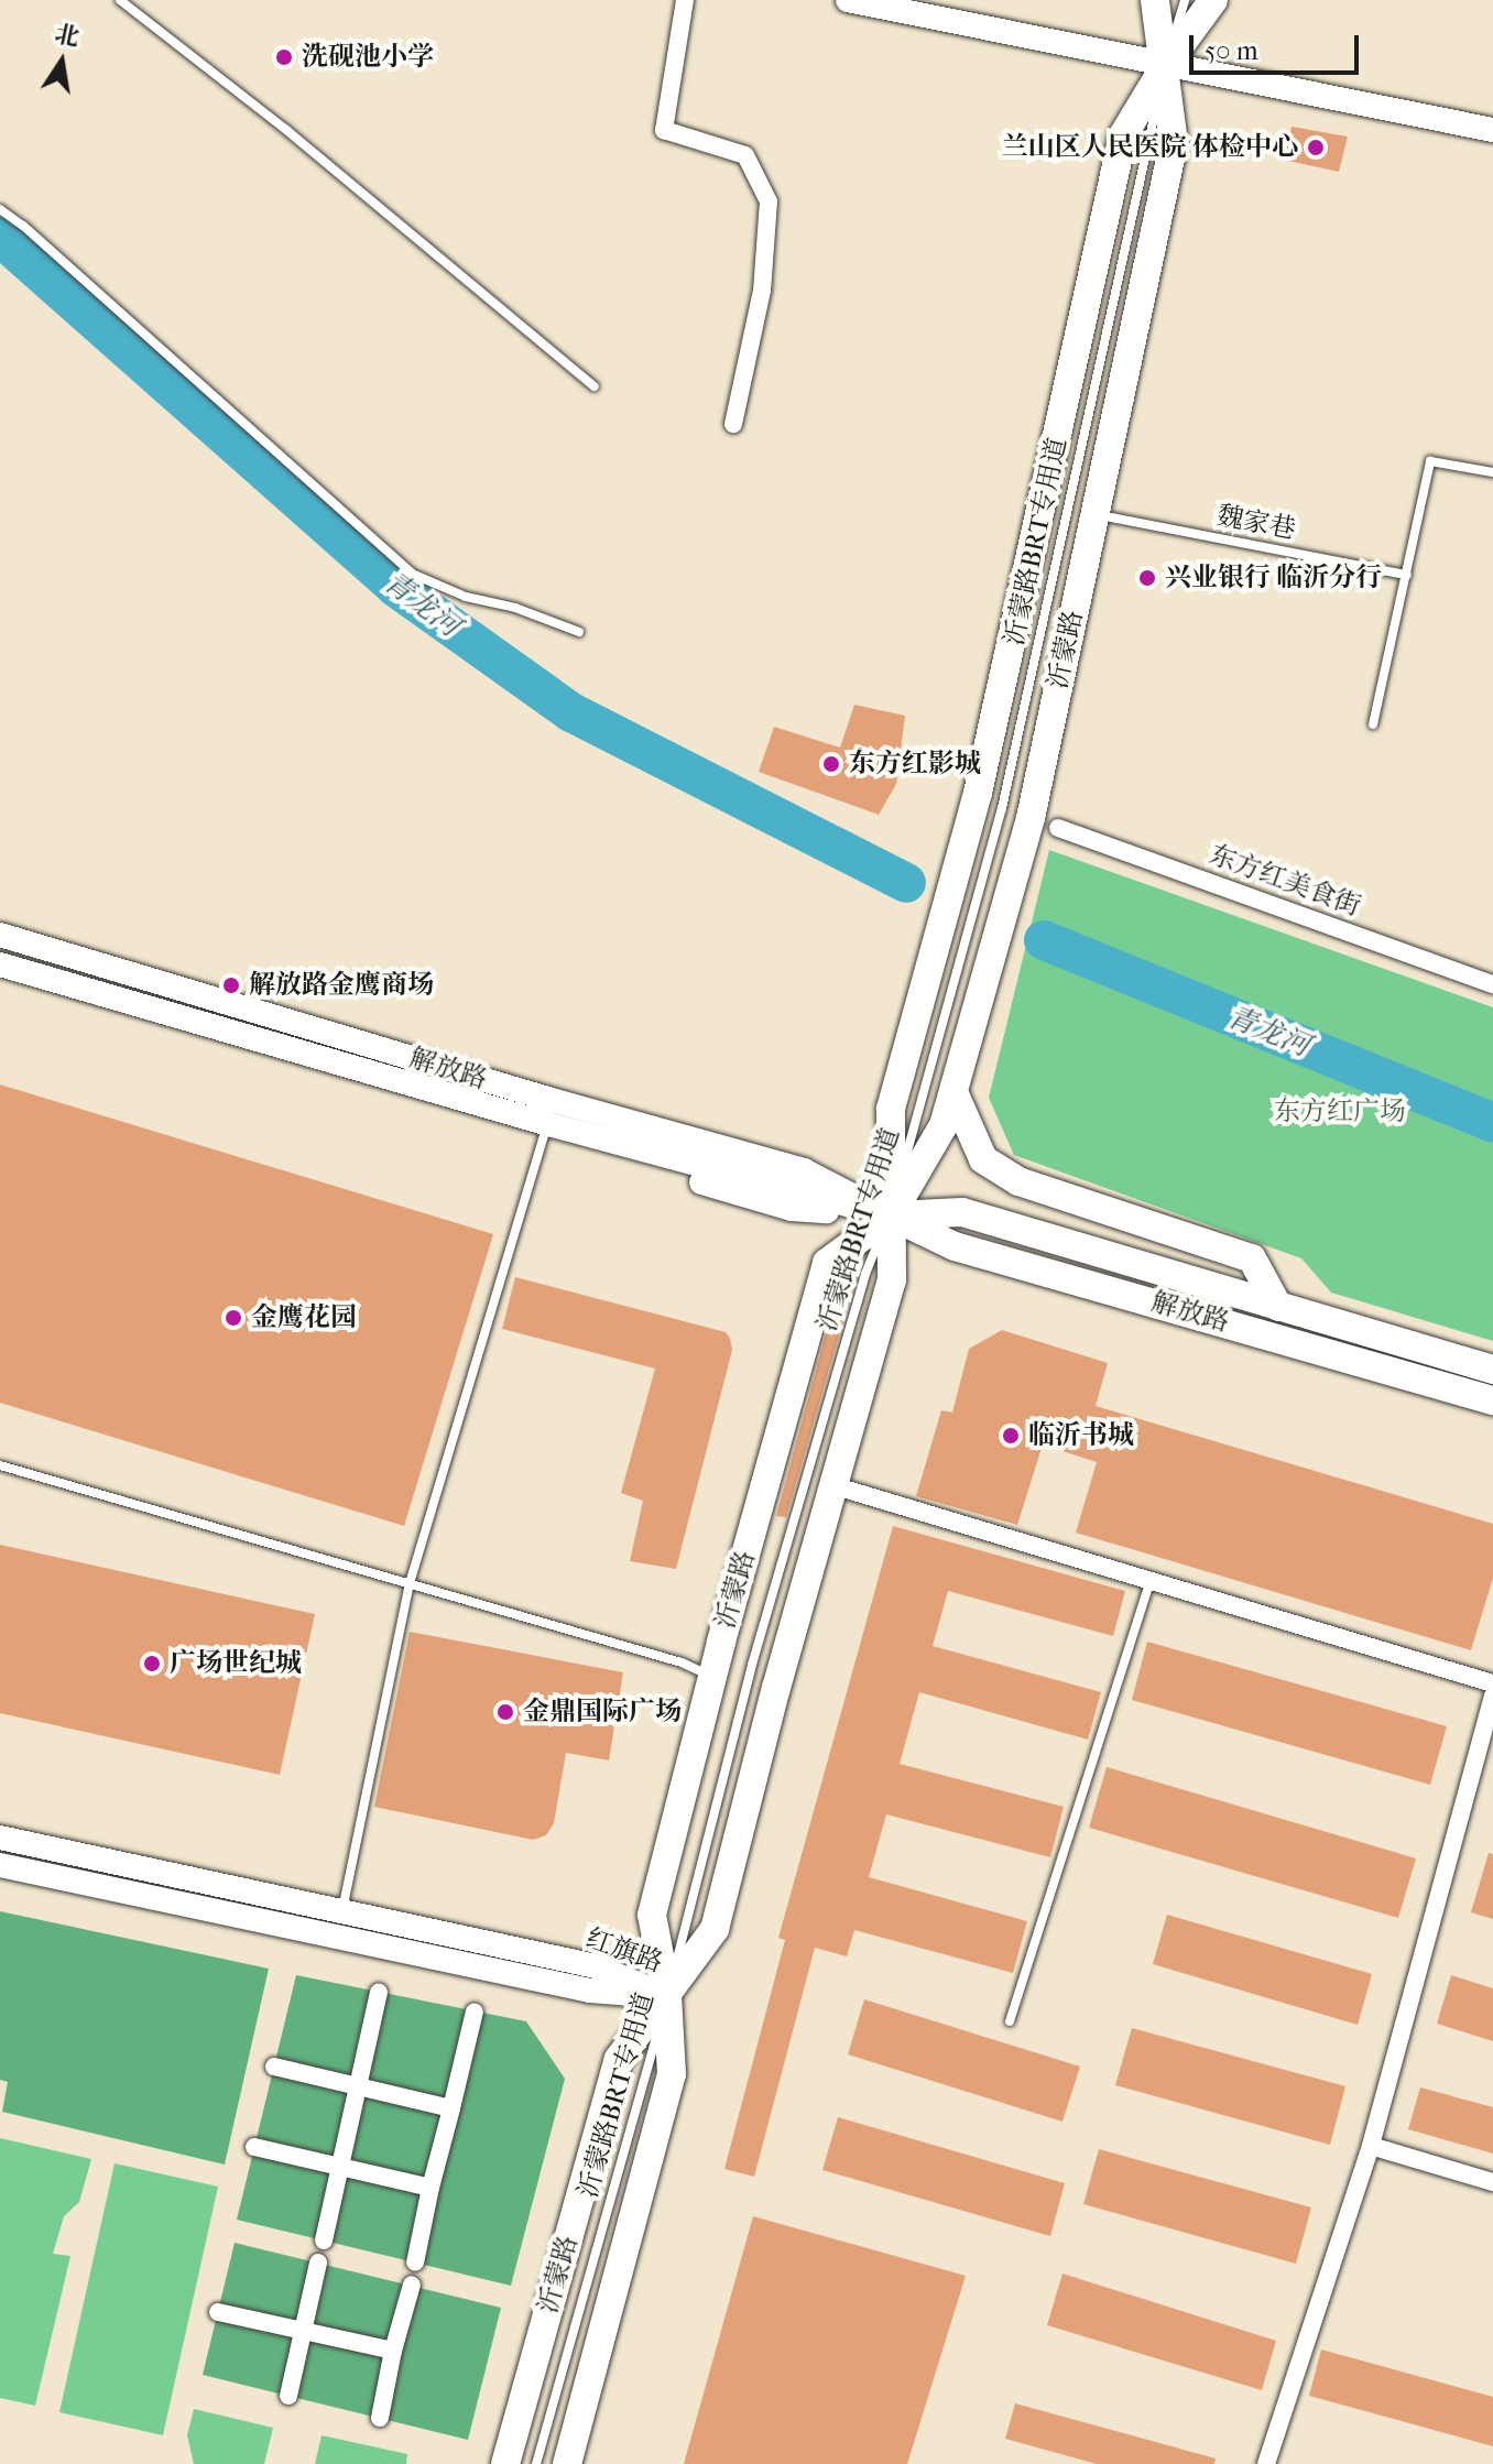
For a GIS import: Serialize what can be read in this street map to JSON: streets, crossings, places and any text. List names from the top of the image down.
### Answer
{
  "streets": {
    "main road": ["沂蒙路", "解放路"],
    "street": ["东方红美食街", "红旗路"],
    "lane": ["魏家巷", "沂蒙路BRT专用道"]
  },
  "crossings": [
    ["魏家巷", "沂蒙路"],
    ["沂蒙路BRT专用道", "沂蒙路"],
    ["沂蒙路BRT专用道", "解放路"],
    ["沂蒙路BRT专用道", "红旗路"],
    ["沂蒙路", "解放路"],
    ["沂蒙路", "红旗路"]
  ],
  "water": ["青龙河"],
  "parks": ["东方红广场"],
  "places": [
    "洗砚池小学",
    "兰山区人民医院 体检中心",
    "兴业银行 临沂分行",
    "东方红影城",
    "解放路金鹰商场",
    "金鹰花园",
    "临沂书城",
    "广场世纪城",
    "金鼎国际广场"
  ],
  "scale_bar": "50 m",
  "north": "top"
}
